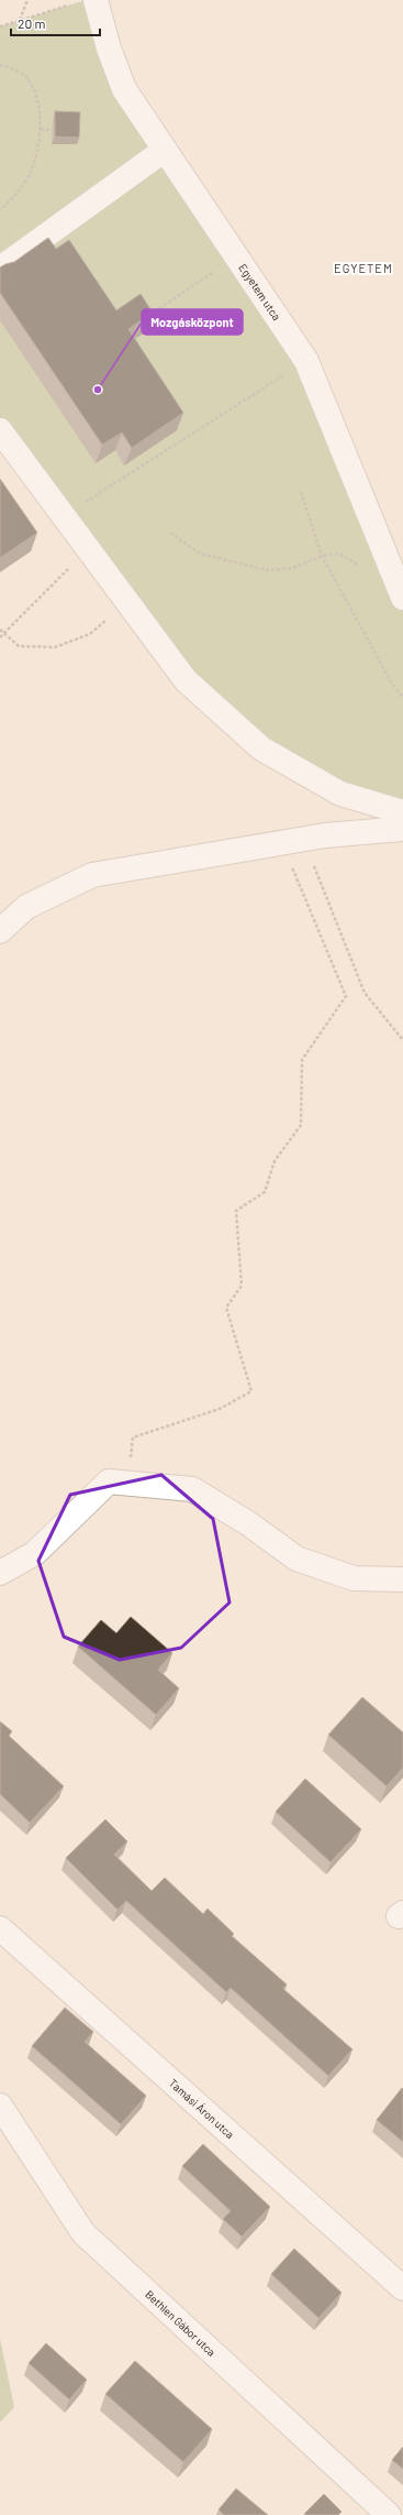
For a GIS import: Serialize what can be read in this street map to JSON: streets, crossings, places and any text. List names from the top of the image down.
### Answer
{
  "streets": {
    "street": ["Egyetem utca", "Tamási Áron utca", "Bethlen Gábor utca"]
  },
  "districts": ["EGYETEM"],
  "places": ["Mozgásközpont"],
  "scale_bar": "20 m"
}
